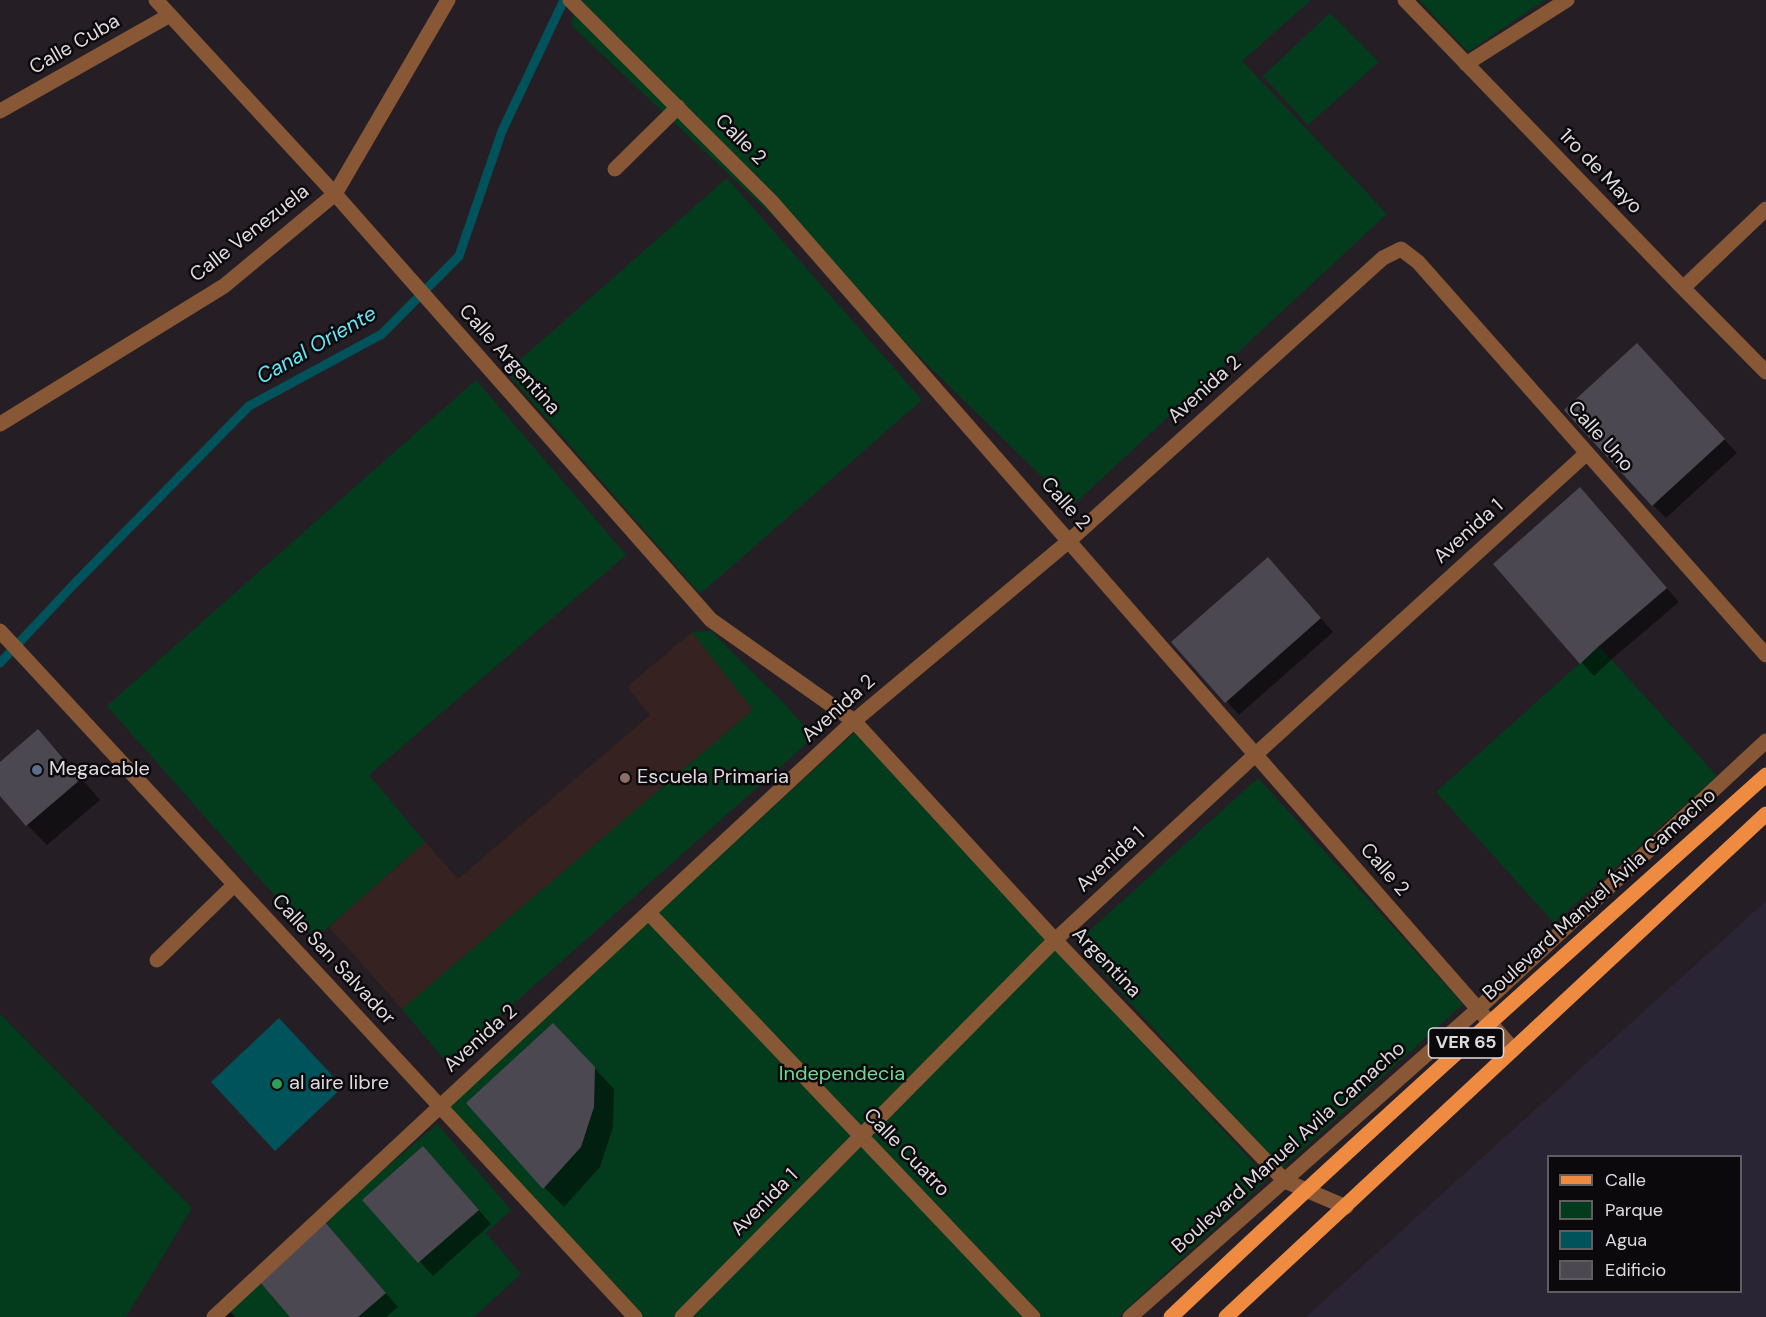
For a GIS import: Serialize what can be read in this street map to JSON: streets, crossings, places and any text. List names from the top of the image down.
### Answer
{
  "streets": {
    "main road": ["Boulevard Manuel Ávila Camacho", "VER 65"],
    "street": [
      "Calle Cuba",
      "Calle 2",
      "1ro de Mayo",
      "Calle Venezuela",
      "Calle Argentina",
      "Avenida 2",
      "Calle Uno",
      "Avenida 1",
      "Calle San Salvador",
      "Argentina",
      "Boulevard Manuel Avila Camacho",
      "Calle Cuatro"
    ]
  },
  "crossings": [
    ["Calle Cuba", "Calle Argentina"],
    ["Calle 2", "Avenida 2"],
    ["Calle 2", "Avenida 1"],
    ["Calle 2", "Boulevard Manuel Ávila Camacho"],
    ["Calle 2", "VER 65"],
    ["Calle 2", "Boulevard Manuel Avila Camacho"],
    ["Calle Venezuela", "Calle Argentina"],
    ["Calle Argentina", "Avenida 2"],
    ["Calle Argentina", "Argentina"],
    ["Avenida 2", "Calle Uno"],
    ["Avenida 2", "Calle San Salvador"],
    ["Avenida 2", "Argentina"],
    ["Avenida 2", "Calle Cuatro"],
    ["Calle Uno", "Avenida 1"],
    ["Avenida 1", "Argentina"],
    ["Avenida 1", "Calle Cuatro"],
    ["Boulevard Manuel Ávila Camacho", "Argentina"],
    ["Argentina", "VER 65"],
    ["Argentina", "Boulevard Manuel Avila Camacho"]
  ],
  "water": ["Canal Oriente"],
  "parks": ["Independecia"],
  "places": ["Megacable", "Escuela Primaria", "al aire libre"],
  "legend": [
    "Calle",
    "Parque",
    "Agua",
    "Edificio"
  ]
}
